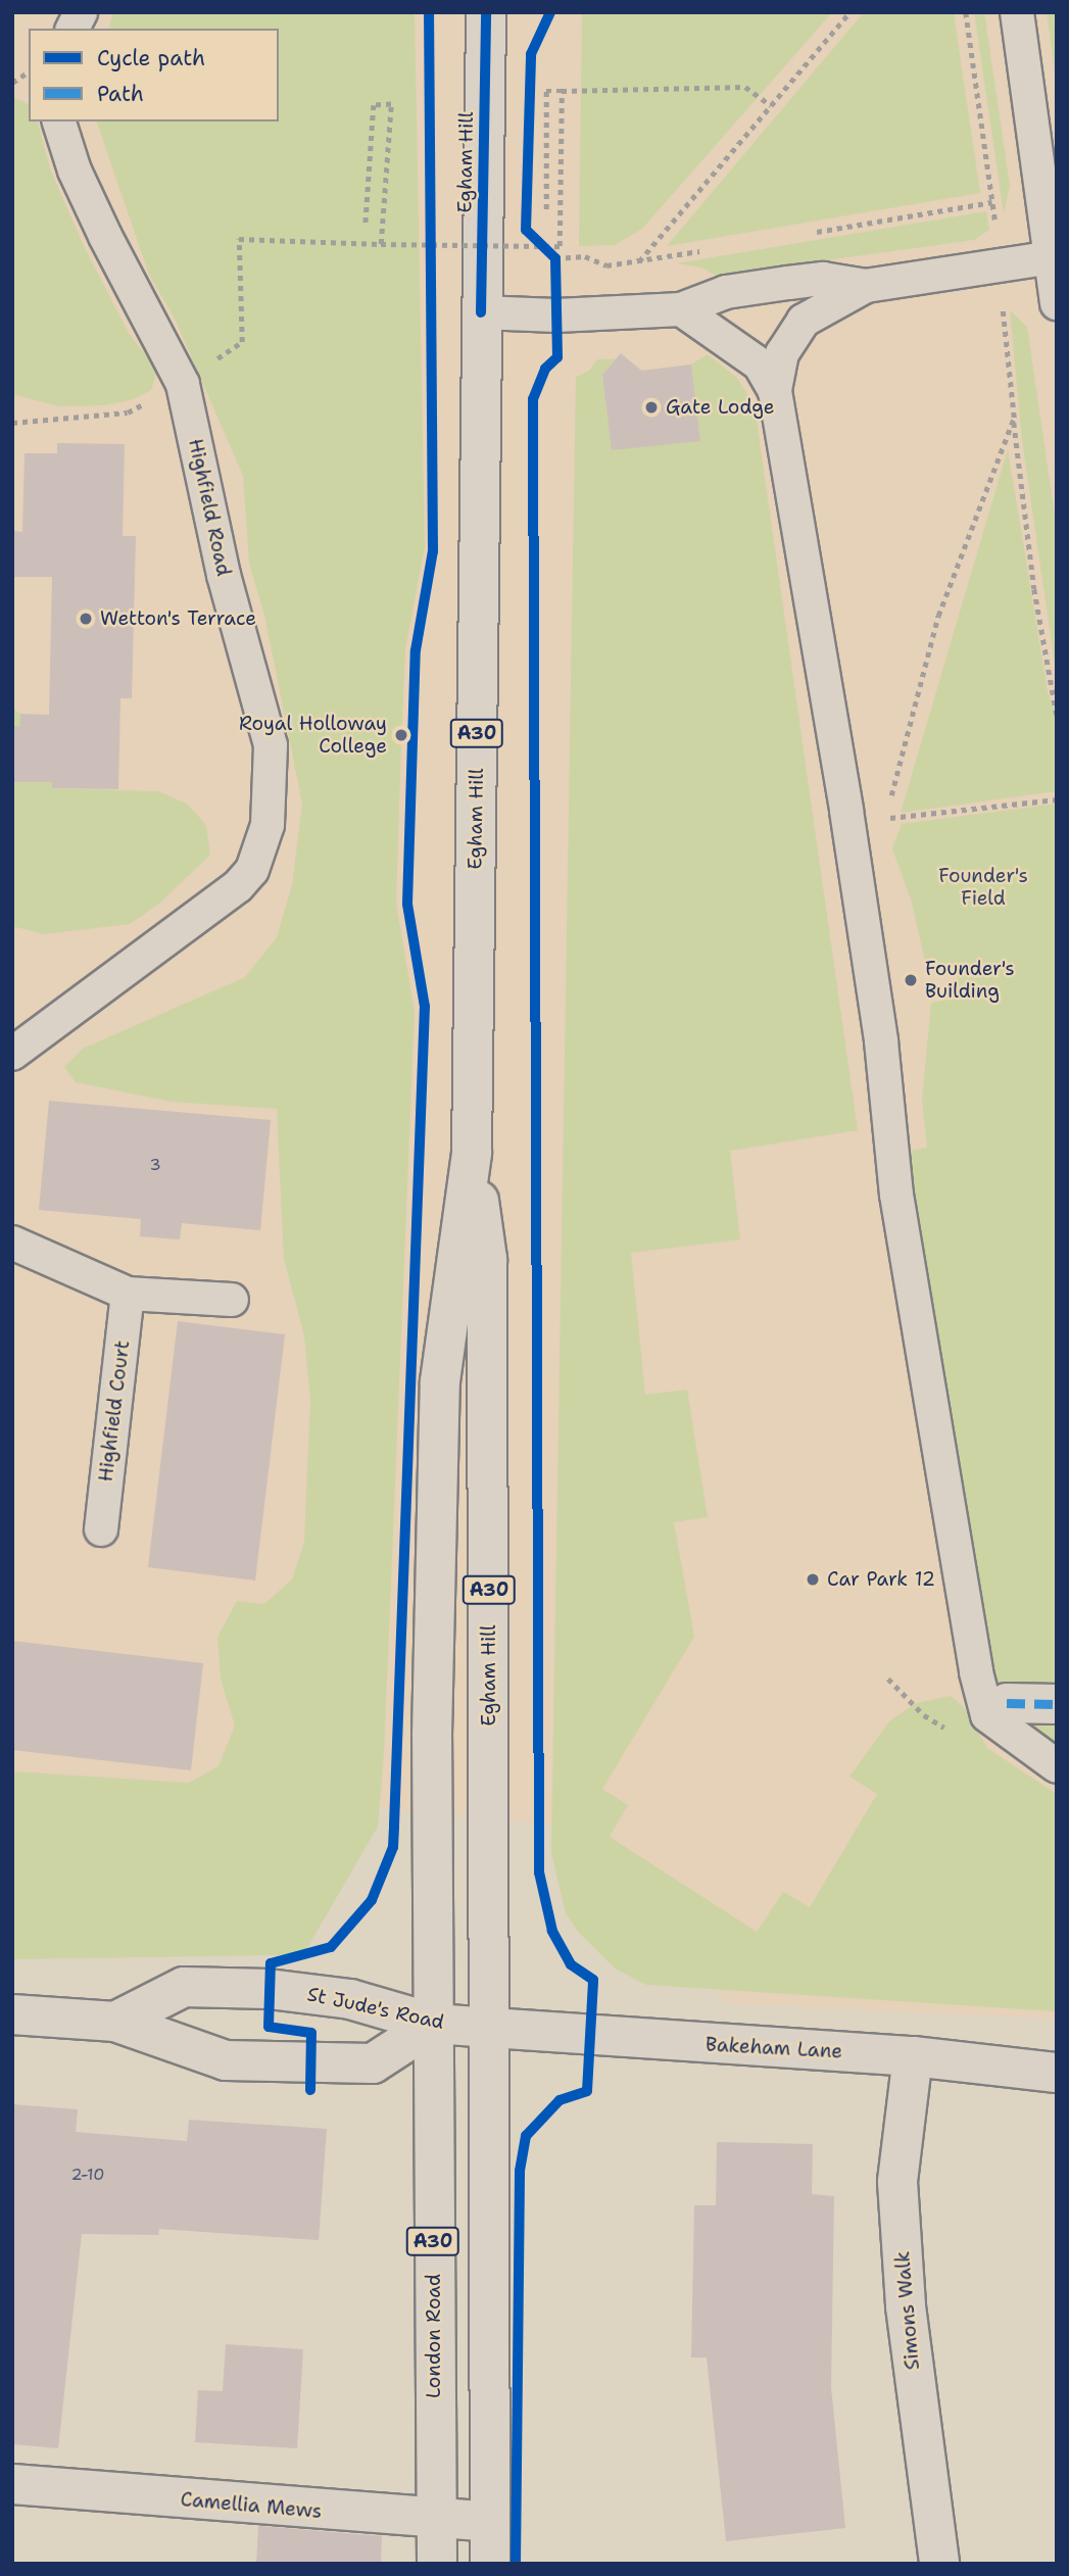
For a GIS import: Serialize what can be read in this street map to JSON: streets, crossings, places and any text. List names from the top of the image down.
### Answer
{
  "streets": {
    "main road": [
      "Egham Hill",
      "A30",
      "St Jude's Road",
      "Bakeham Lane",
      "Simons Walk",
      "London Road",
      "Camellia Mews"
    ],
    "lane": ["Highfield Road", "Highfield Court"]
  },
  "crossings": [
    ["Egham Hill", "A30"],
    ["Egham Hill", "St Jude's Road"],
    ["Egham Hill", "Bakeham Lane"],
    ["Egham Hill", "London Road"],
    ["A30", "St Jude's Road"],
    ["A30", "Bakeham Lane"],
    ["A30", "Camellia Mews"],
    ["St Jude's Road", "Bakeham Lane"],
    ["St Jude's Road", "London Road"],
    ["Bakeham Lane", "Simons Walk"],
    ["London Road", "Camellia Mews"]
  ],
  "parks": ["Founder's Field"],
  "places": [
    "Gate Lodge",
    "Wetton's Terrace",
    "Royal Holloway College",
    "Founder's Building",
    "Car Park 12"
  ],
  "house_numbers": ["3", "2-10"],
  "legend": ["Cycle path", "Path"]
}
